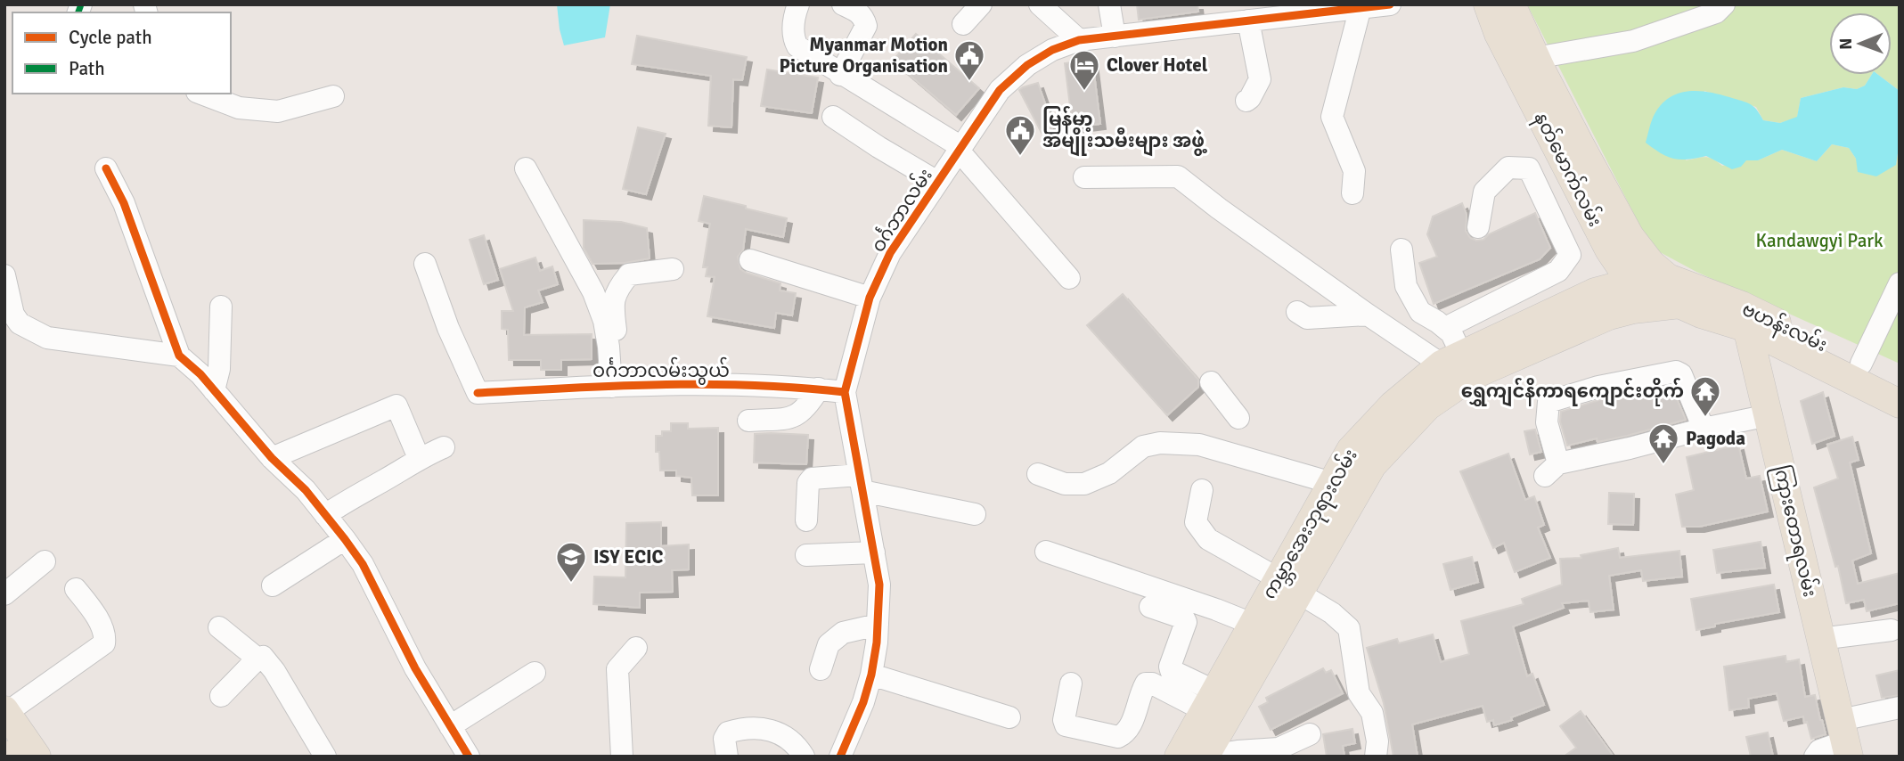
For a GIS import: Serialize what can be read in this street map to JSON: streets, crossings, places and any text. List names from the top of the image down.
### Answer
{
  "streets": {
    "main road": [
      "နတ်မောက်လမ်း",
      "ဗဟန်းလမ်း",
      "ကမ္ဘာအေးဘုရားလမ်း",
      "ကြားတောရလမ်း"
    ],
    "street": ["ဝင်္ဂဘာလမ်း", "ဝင်္ဂဘာလမ်းသွယ်"]
  },
  "crossings": [
    ["နတ်မောက်လမ်း", "ဗဟန်းလမ်း"],
    ["ဝင်္ဂဘာလမ်း", "ဝင်္ဂဘာလမ်းသွယ်"],
    ["ဗဟန်းလမ်း", "ကမ္ဘာအေးဘုရားလမ်း"],
    ["ဗဟန်းလမ်း", "ကြားတောရလမ်း"]
  ],
  "parks": ["Kandawgyi Park"],
  "places": {
    "public building": ["Myanmar Motion Picture Organisation", "မြန်မာ့ အမျိုးသမီးများ အဖွဲ့"],
    "hotel": ["Clover Hotel"],
    "temple": ["ရွှေကျင်နိကာရကျောင်းတိုက်", "Pagoda"],
    "school or university": ["ISY ECIC"]
  },
  "legend": ["Cycle path", "Path"],
  "north": "left"
}
